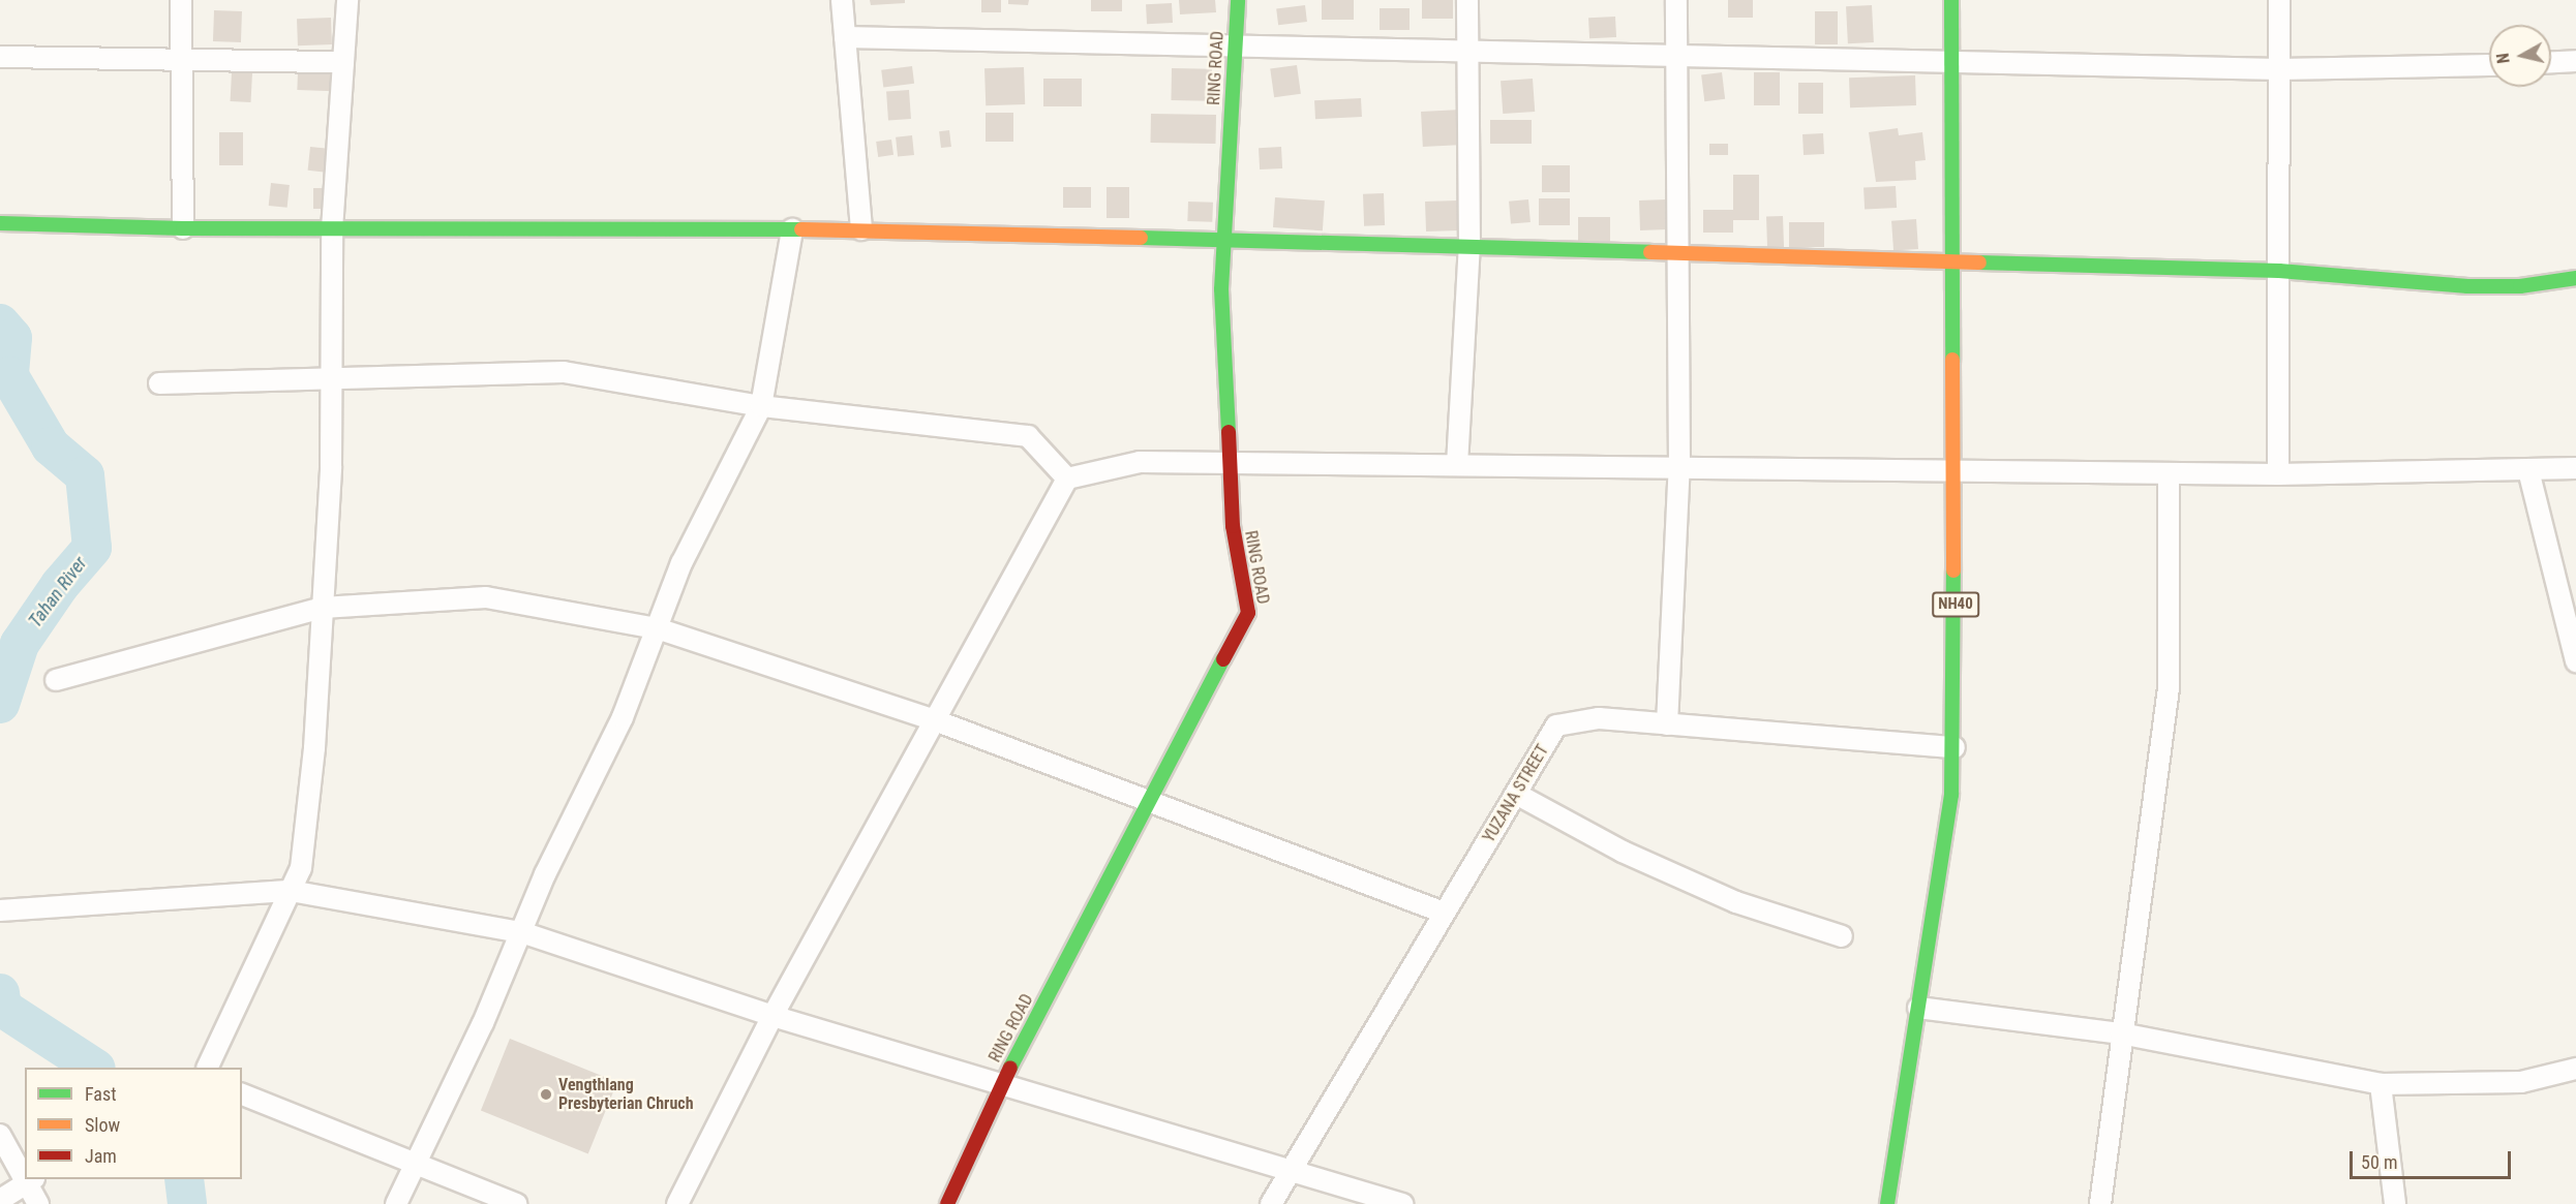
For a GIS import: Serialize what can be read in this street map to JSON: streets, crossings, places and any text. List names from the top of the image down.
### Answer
{
  "streets": {
    "main road": ["RING ROAD", "NH40"],
    "street": ["YUZANA STREET"]
  },
  "crossings": [
    ["NH40", "YUZANA STREET"]
  ],
  "water": ["Tahan River"],
  "places": ["Vengthlang Presbyterian Chruch"],
  "legend": ["Fast", "Slow", "Jam"],
  "scale_bar": "50 m",
  "north": "left"
}
